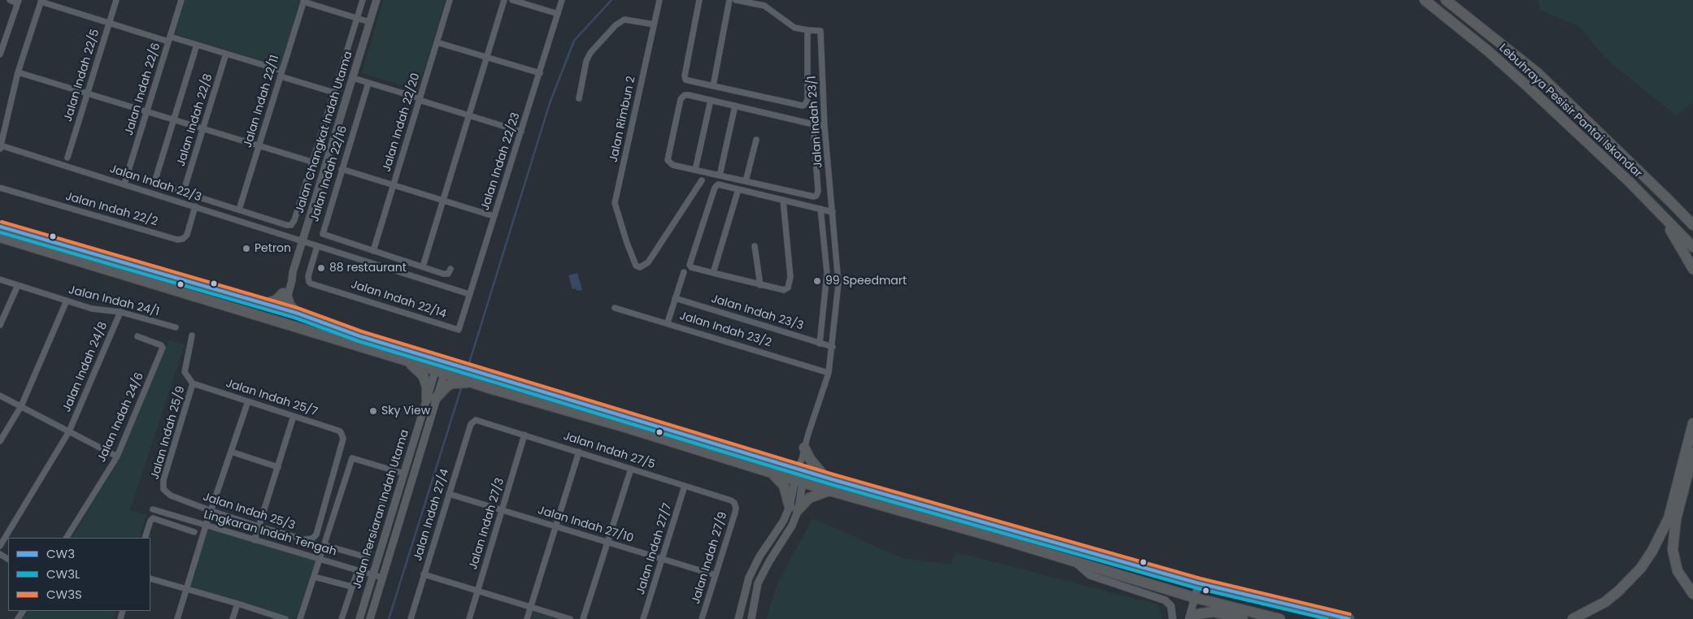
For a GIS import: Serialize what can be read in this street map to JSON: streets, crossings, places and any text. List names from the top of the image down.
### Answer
{
  "streets": {
    "highway": ["Lebuhraya Pesisir Pantai Iskandar"],
    "main road": ["Jalan Changkat Indah Utama", "Jalan Persiaran Indah Utama"],
    "street": [
      "Jalan Indah 22/5",
      "Jalan Indah 22/6",
      "Jalan Indah 22/11",
      "Jalan Rimbun 2",
      "Jalan Indah 22/8",
      "Jalan Indah 23/1",
      "Jalan Indah 22/20",
      "Jalan Indah 22/23",
      "Jalan Indah 22/16",
      "Jalan Indah 22/3",
      "Jalan Indah 22/2",
      "Jalan Indah 22/14",
      "Jalan Indah 24/1",
      "Jalan Indah 23/3",
      "Jalan Indah 23/2",
      "Jalan Indah 24/8",
      "Jalan Indah 25/7",
      "Jalan Indah 24/6",
      "Jalan Indah 25/9",
      "Jalan Indah 27/5",
      "Jalan Indah 25/3",
      "Jalan Indah 27/4",
      "Jalan Indah 27/3",
      "Jalan Indah 27/10",
      "Lingkaran Indah Tengah",
      "Jalan Indah 27/7",
      "Jalan Indah 27/9"
    ]
  },
  "crossings": [
    ["Jalan Indah 22/6", "Jalan Indah 22/3"],
    ["Jalan Indah 23/1", "Jalan Indah 23/3"],
    ["Jalan Indah 23/1", "Jalan Indah 23/2"],
    ["Jalan Indah 22/20", "Jalan Indah 22/16"],
    ["Jalan Changkat Indah Utama", "Jalan Indah 22/3"],
    ["Jalan Indah 22/23", "Jalan Indah 22/3"],
    ["Jalan Indah 22/23", "Jalan Indah 22/14"],
    ["Jalan Indah 22/3", "Jalan Indah 22/2"],
    ["Jalan Indah 22/3", "Jalan Indah 22/14"],
    ["Jalan Indah 24/1", "Jalan Indah 24/8"],
    ["Jalan Indah 25/7", "Jalan Indah 25/9"],
    ["Jalan Indah 25/7", "Jalan Indah 25/3"],
    ["Jalan Indah 25/9", "Jalan Indah 25/3"],
    ["Jalan Indah 27/5", "Jalan Indah 27/4"],
    ["Jalan Indah 27/5", "Jalan Indah 27/3"],
    ["Jalan Indah 27/5", "Jalan Indah 27/7"],
    ["Jalan Indah 27/5", "Jalan Indah 27/9"],
    ["Jalan Persiaran Indah Utama", "Lingkaran Indah Tengah"],
    ["Jalan Indah 27/4", "Jalan Indah 27/10"],
    ["Jalan Indah 27/3", "Jalan Indah 27/10"],
    ["Jalan Indah 27/10", "Jalan Indah 27/7"],
    ["Jalan Indah 27/10", "Jalan Indah 27/9"]
  ],
  "places": [
    "Petron",
    "88 restaurant",
    "99 Speedmart",
    "Sky View"
  ],
  "lines": ["transit line CW3S", "transit line CW3", "transit line CW3L"],
  "legend": ["CW3", "CW3L", "CW3S"]
}
